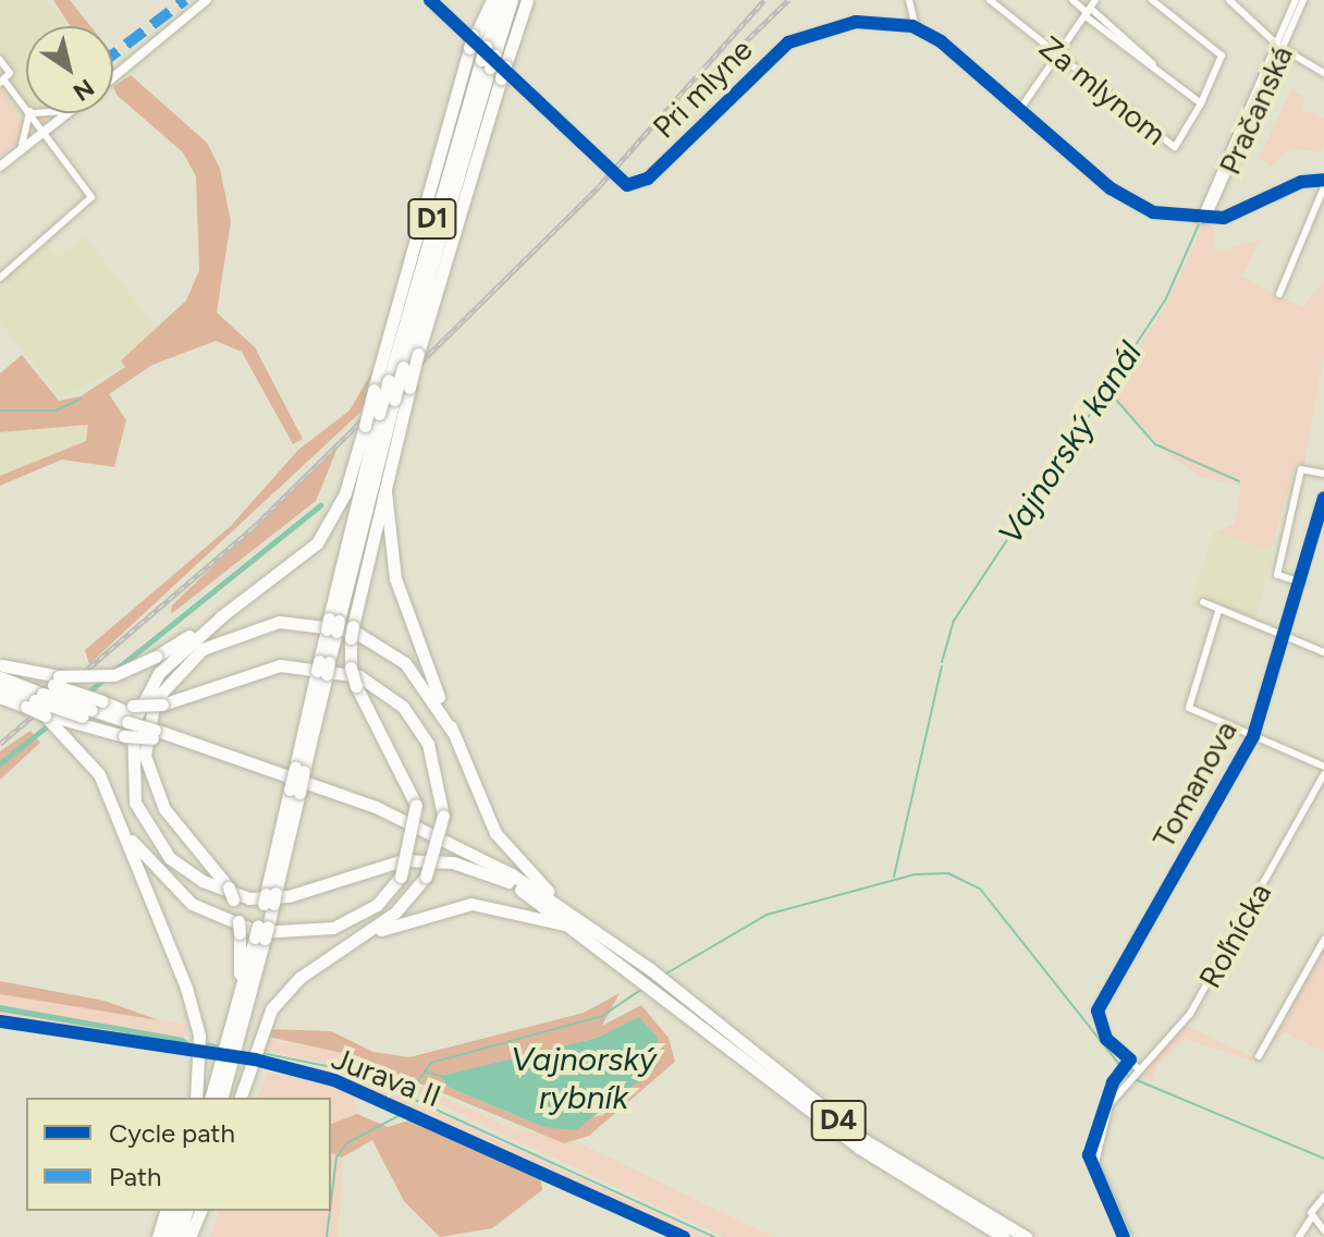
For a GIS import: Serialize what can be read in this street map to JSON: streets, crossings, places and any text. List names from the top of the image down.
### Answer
{
  "streets": {
    "highway": ["D1", "D4"],
    "street": [
      "Pri mlyne",
      "Za mlynom",
      "Pračanská",
      "Tomanova",
      "Roľnícka"
    ],
    "cycle path": ["Jurava II"]
  },
  "crossings": [
    ["Tomanova", "Roľnícka"]
  ],
  "water": ["Vajnorský kanál", "Vajnorský rybník"],
  "legend": ["Cycle path", "Path"],
  "north": "bottom right"
}
